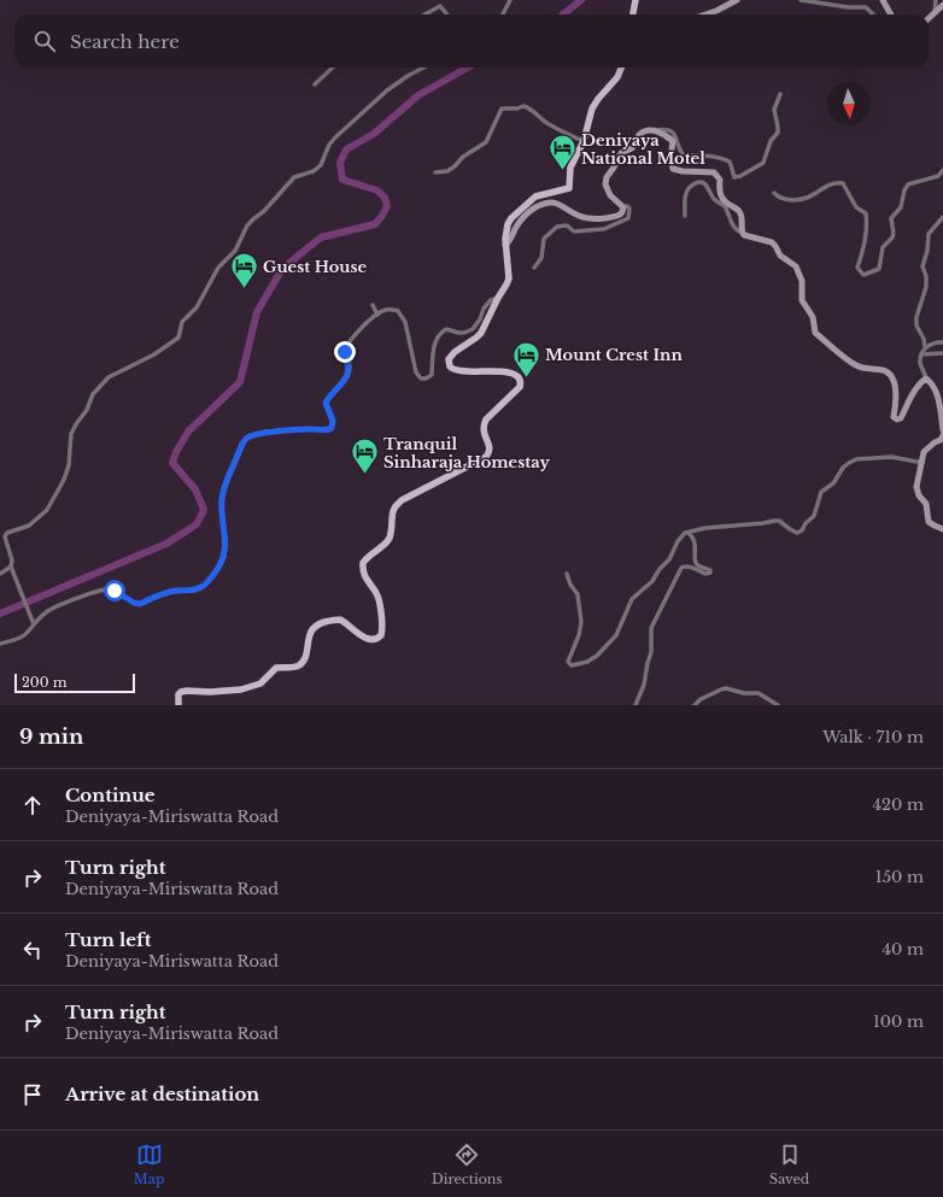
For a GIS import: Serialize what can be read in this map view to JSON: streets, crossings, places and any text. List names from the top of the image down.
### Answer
{
  "places": {
    "hotel": [
      "Deniyaya National Motel",
      "Guest House",
      "Mount Crest Inn",
      "Tranquil Sinharaja Homestay"
    ]
  },
  "scale_bar": "200 m",
  "north": "bottom",
  "page": {
    "search": "Search here",
    "scale": "200 m",
    "heading": ["9 min", "Walk · 710 m"],
    "list": [
      ["Continue", "Deniyaya-Miriswatta Road", "420 m"],
      ["Turn right", "Deniyaya-Miriswatta Road", "150 m"],
      ["Turn left", "Deniyaya-Miriswatta Road", "40 m"],
      ["Turn right", "Deniyaya-Miriswatta Road", "100 m"],
      "Arrive at destination"
    ],
    "nav": ["Map", "Directions", "Saved"]
  }
}
